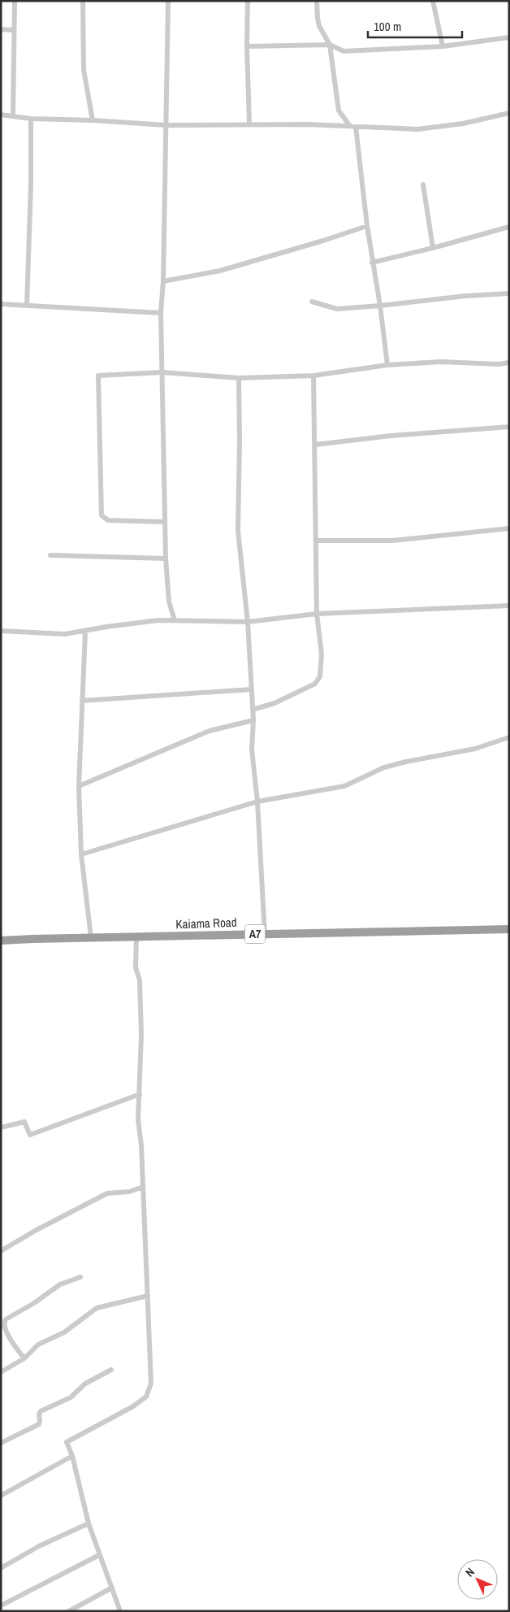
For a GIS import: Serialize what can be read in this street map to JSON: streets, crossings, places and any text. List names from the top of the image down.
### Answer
{
  "streets": {
    "highway": ["Kaiama Road", "A7"]
  },
  "scale_bar": "100 m",
  "north": "top left"
}
